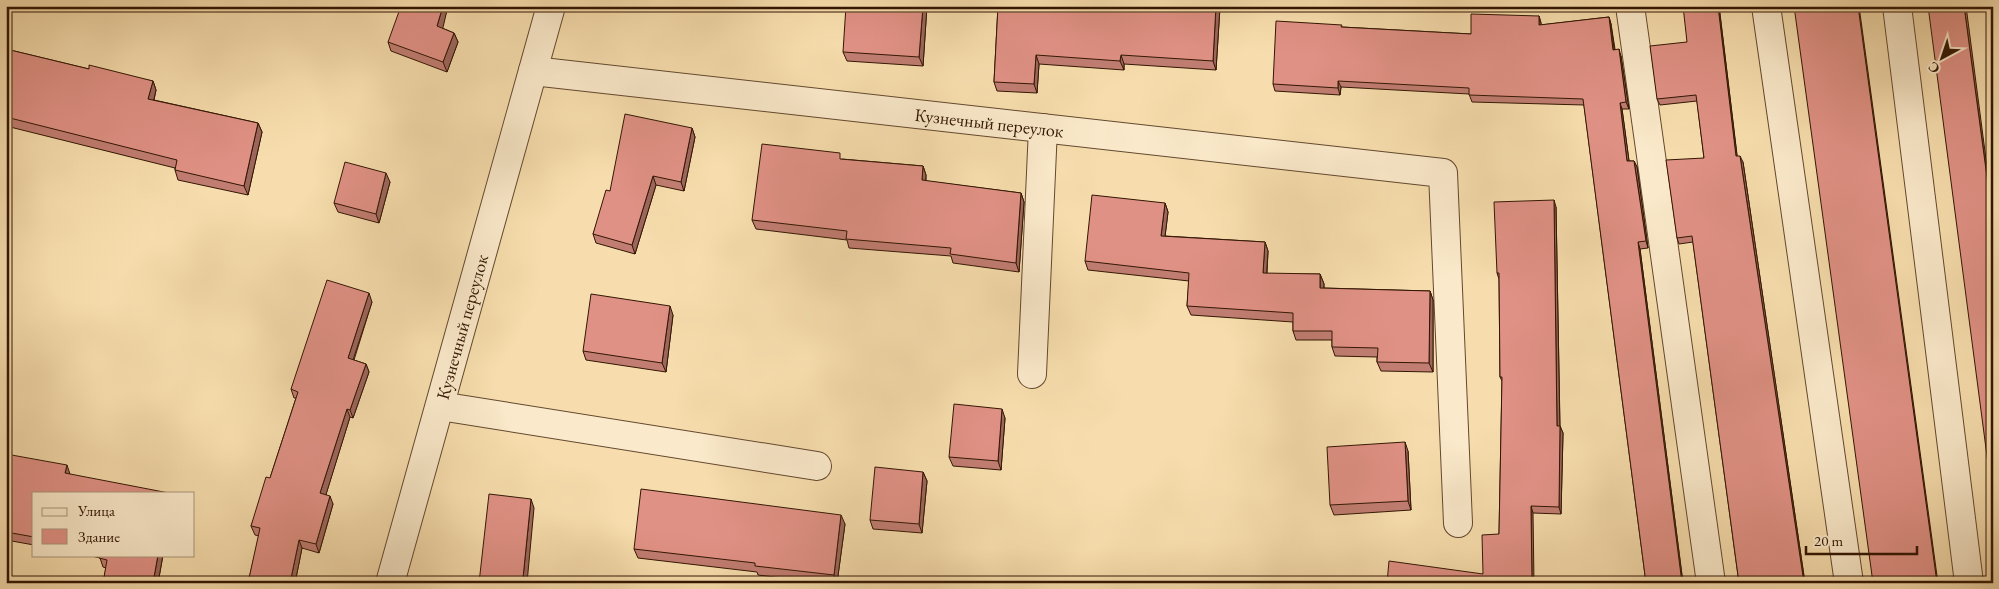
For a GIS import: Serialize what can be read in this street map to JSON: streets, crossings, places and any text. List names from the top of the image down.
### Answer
{
  "streets": {
    "street": ["Кузнечный переулок"]
  },
  "legend": ["Улица", "Здание"],
  "scale_bar": "20 m",
  "north": "bottom left"
}
